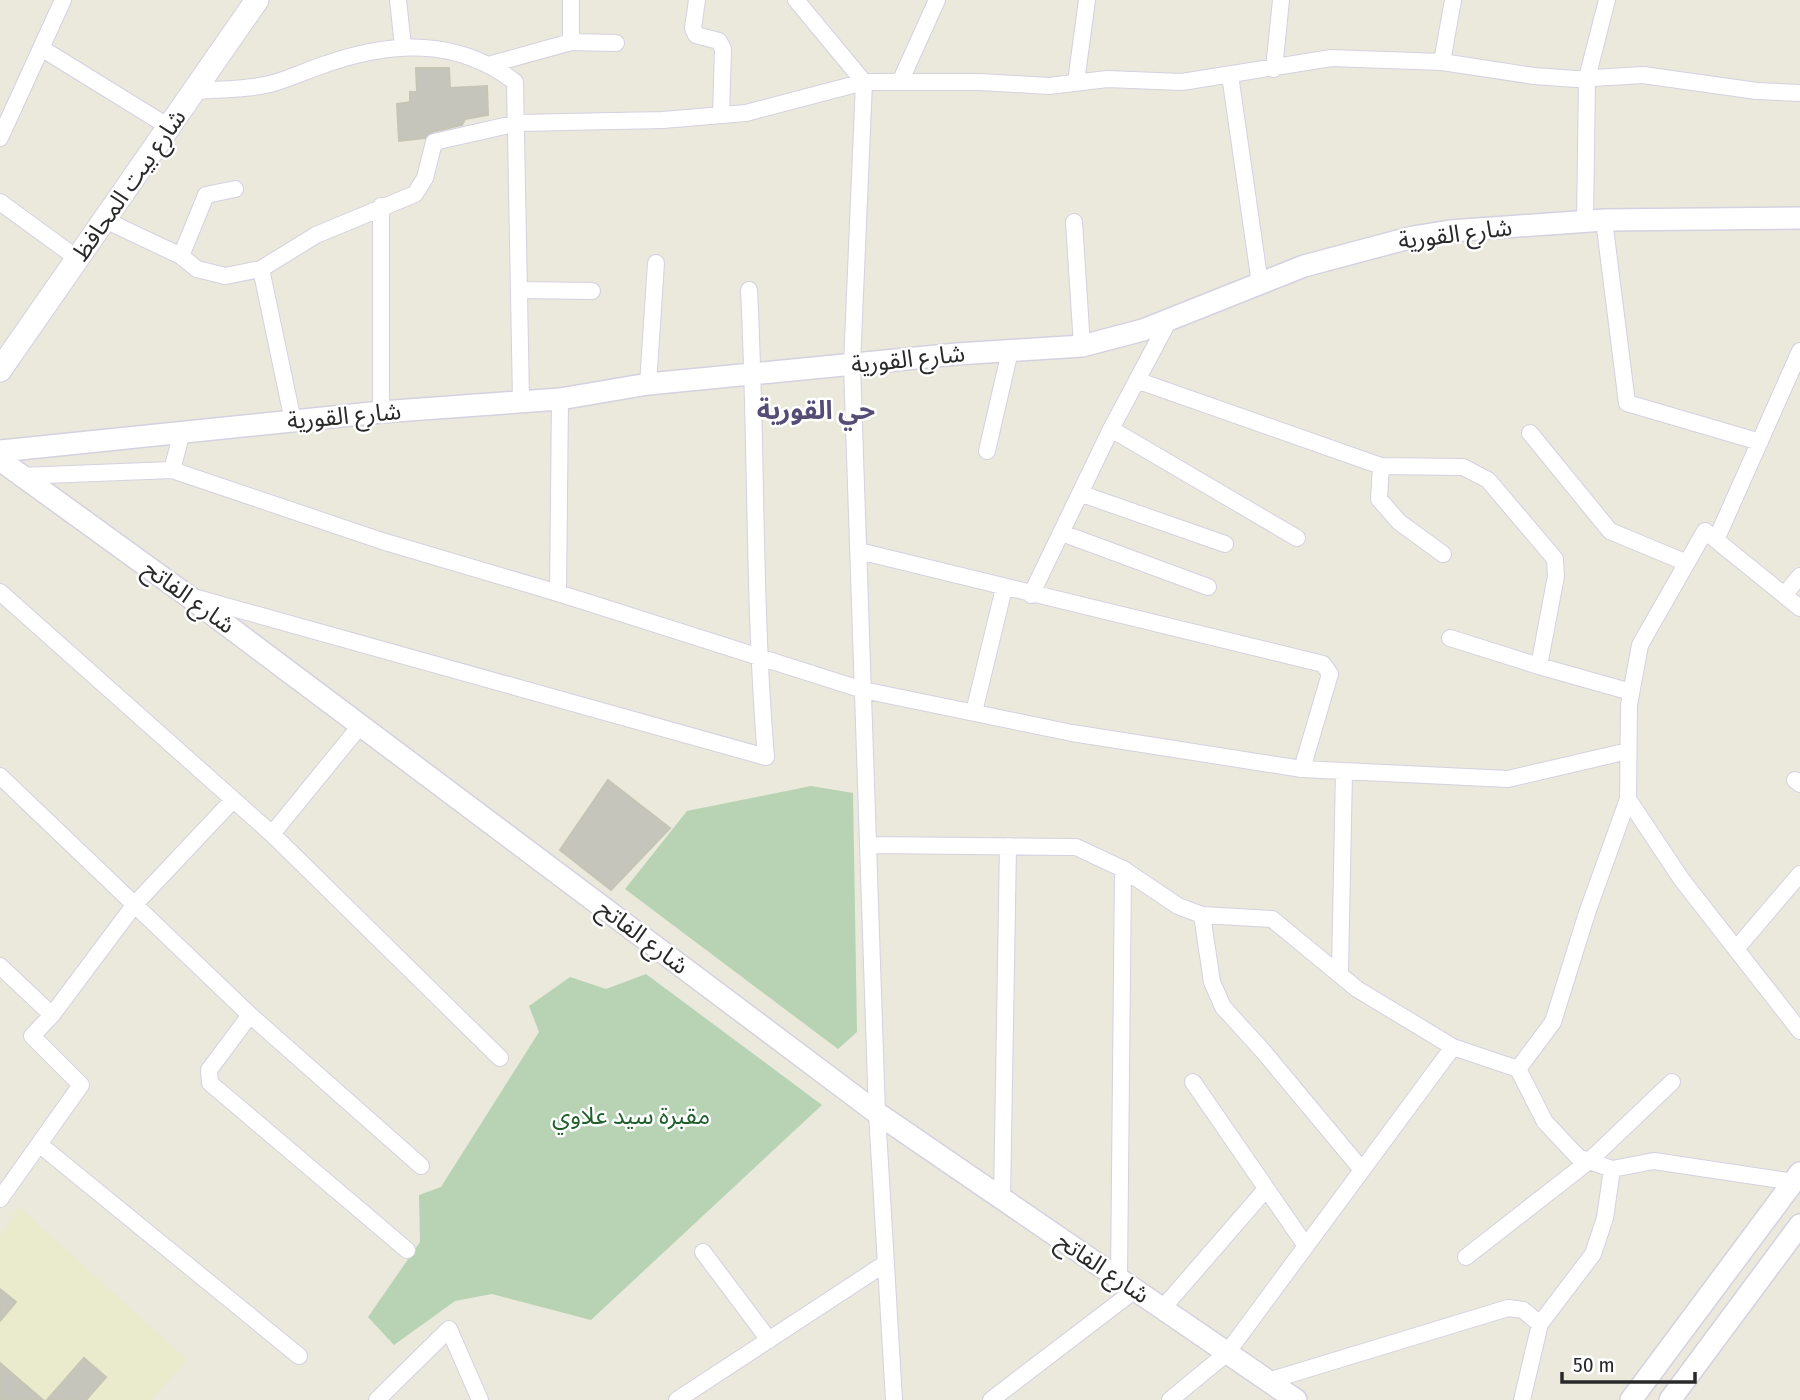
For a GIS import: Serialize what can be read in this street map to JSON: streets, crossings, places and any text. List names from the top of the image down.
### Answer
{
  "streets": {
    "main road": ["شارع بيت المحافظ"],
    "street": ["شارع القورية", "شارع الفاتح"]
  },
  "districts": ["حي القورية"],
  "parks": ["مقبرة سيد علاوي"],
  "scale_bar": "50 m"
}
